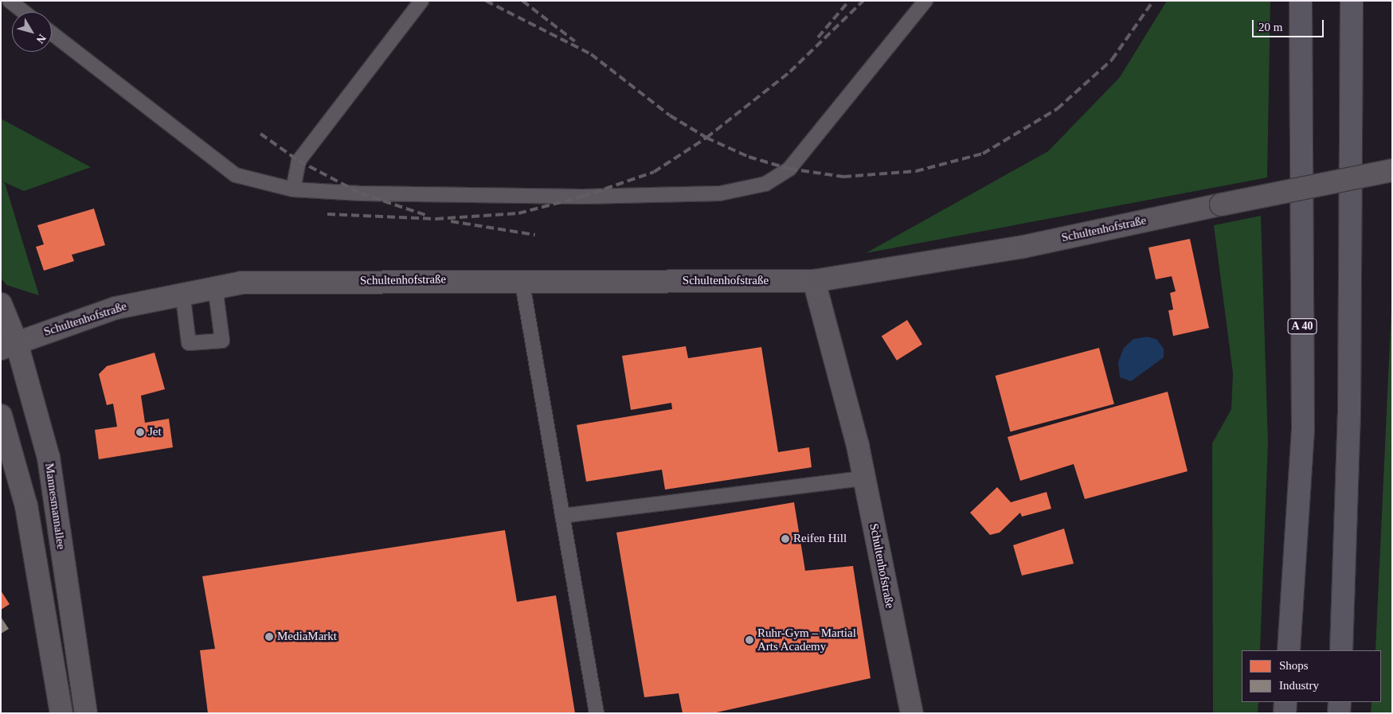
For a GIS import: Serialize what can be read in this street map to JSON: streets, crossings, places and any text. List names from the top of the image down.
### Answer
{
  "streets": {
    "highway": ["A 40"],
    "street": ["Schultenhofstraße", "Mannesmannallee"]
  },
  "crossings": [
    ["Schultenhofstraße", "Mannesmannallee"]
  ],
  "places": [
    "Jet",
    "Reifen Hill",
    "MediaMarkt",
    "Ruhr-Gym – Martial Arts Academy"
  ],
  "legend": ["Shops", "Industry"],
  "scale_bar": "20 m",
  "north": "bottom right"
}
